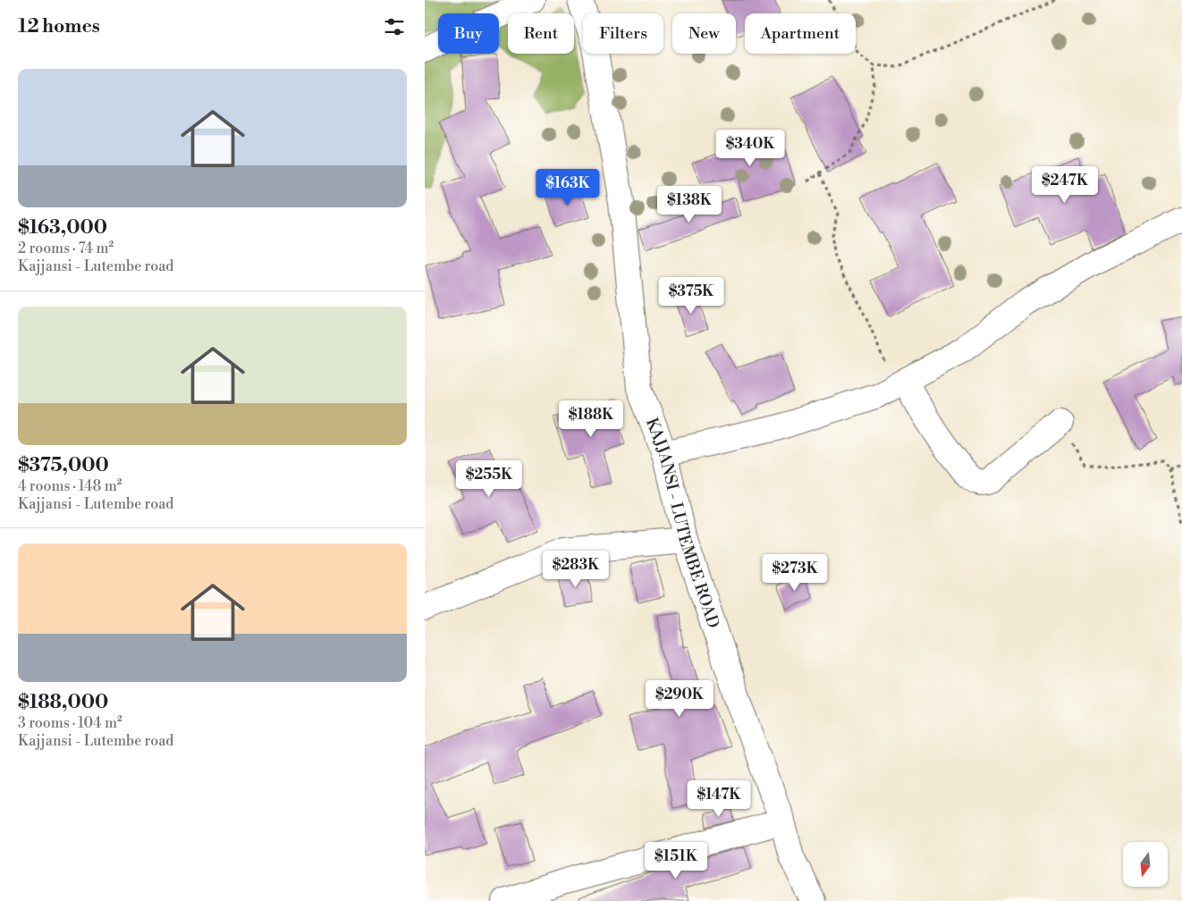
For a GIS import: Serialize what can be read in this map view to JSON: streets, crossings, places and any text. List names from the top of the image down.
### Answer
{
  "streets": {
    "street": ["KAJJANSI - LUTEMBE ROAD"]
  },
  "north": "bottom",
  "page": {
    "heading": "12 homes",
    "chip": [
      "Buy",
      "Rent",
      "Filters",
      "New",
      "Apartment"
    ],
    "list": [
      {
        "name": "$163,000",
        "note": "2 rooms · 74 m² · Kajjansi - Lutembe road"
      },
      {
        "name": "$375,000",
        "note": "4 rooms · 148 m² · Kajjansi - Lutembe road"
      },
      {
        "name": "$188,000",
        "note": "3 rooms · 104 m² · Kajjansi - Lutembe road"
      }
    ],
    "price": [
      "$340K",
      "$247K",
      "$163K",
      "$138K",
      "$375K",
      "$188K",
      "$255K",
      "$283K",
      "$273K",
      "$290K",
      "$147K",
      "$151K"
    ]
  }
}
